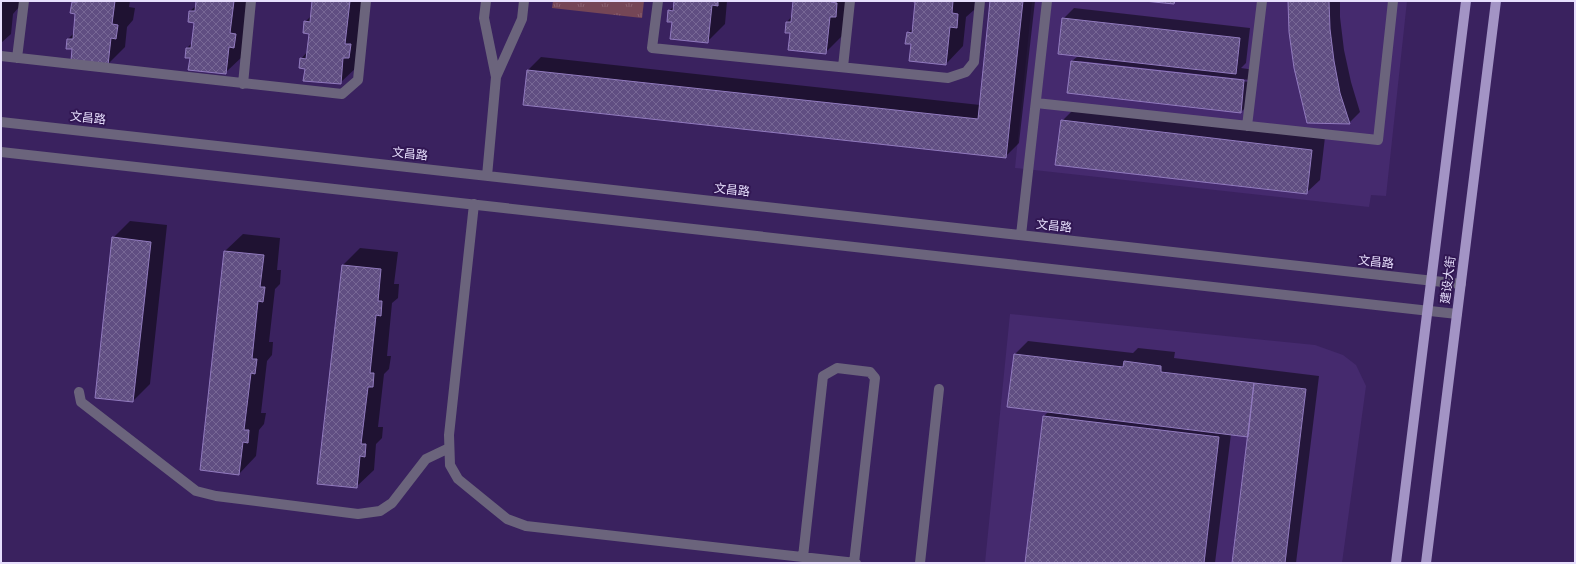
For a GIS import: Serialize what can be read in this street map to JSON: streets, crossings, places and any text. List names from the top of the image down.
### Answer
{
  "streets": {
    "main road": ["建设大街"],
    "street": ["文昌路"]
  },
  "crossings": [
    ["文昌路", "建设大街"]
  ]
}
